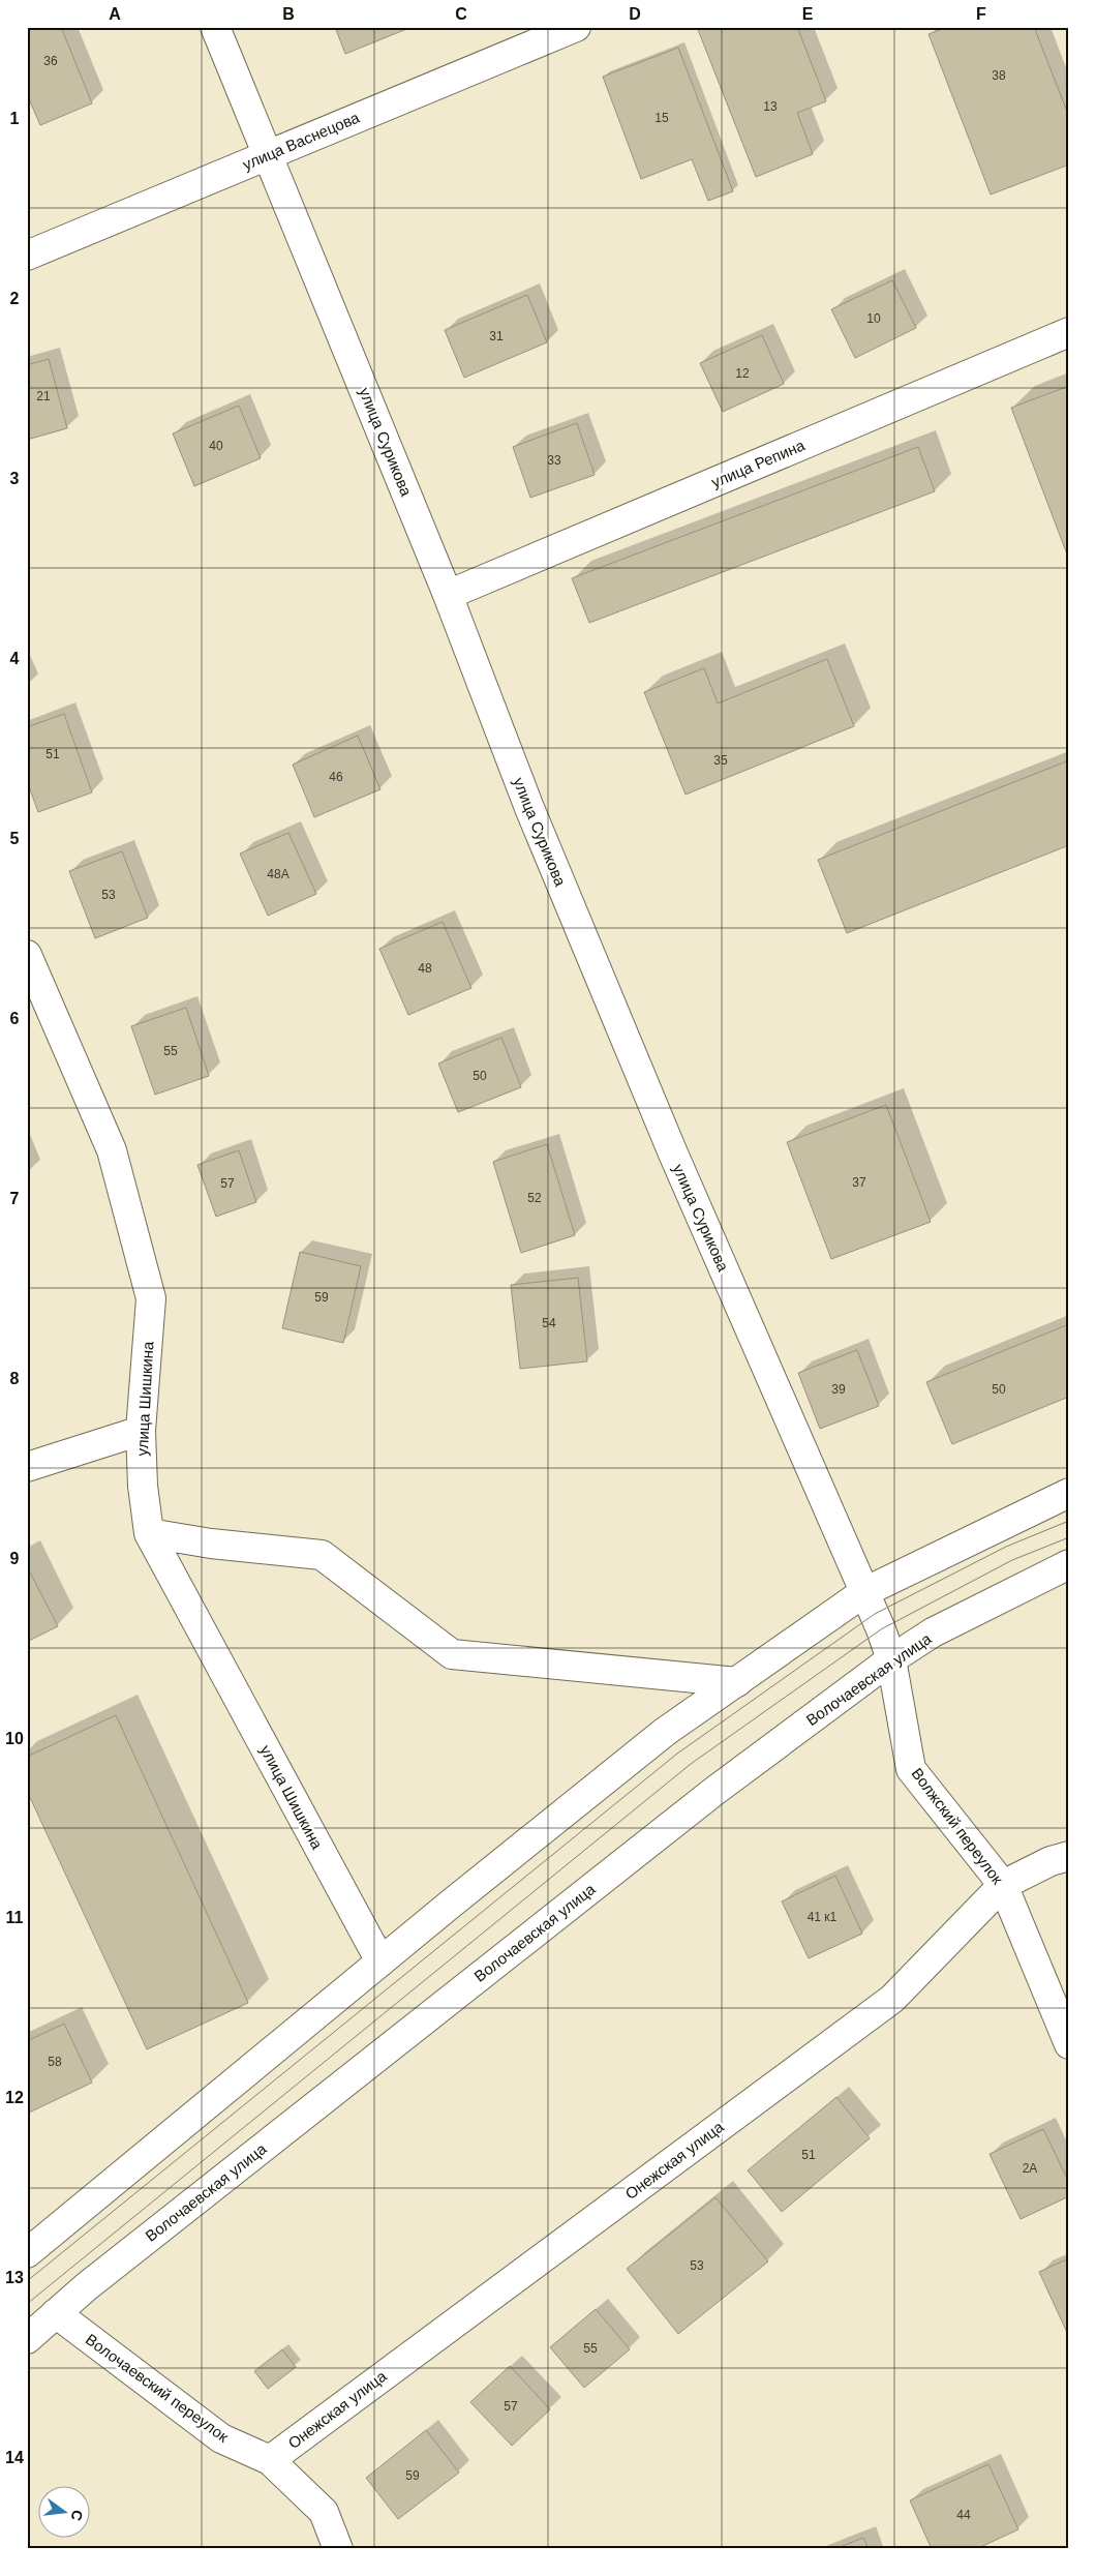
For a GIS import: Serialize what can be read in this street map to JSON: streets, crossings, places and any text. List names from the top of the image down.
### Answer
{
  "streets": {
    "street": [
      "улица Васнецова",
      "улица Сурикова",
      "улица Репина",
      "улица Шишкина",
      "Волочаевская улица",
      "Волжский переулок",
      "Онежская улица",
      "Волочаевский переулок"
    ]
  },
  "crossings": [
    ["улица Васнецова", "улица Сурикова"],
    ["улица Сурикова", "улица Репина"],
    ["улица Сурикова", "Волжский переулок"],
    ["Волочаевская улица", "Волжский переулок"],
    ["Волочаевская улица", "Волочаевский переулок"],
    ["Волжский переулок", "Онежская улица"],
    ["Онежская улица", "Волочаевский переулок"]
  ],
  "house_numbers": [
    "36",
    "38",
    "13",
    "15",
    "10",
    "31",
    "12",
    "21",
    "40",
    "33",
    "51",
    "35",
    "46",
    "48А",
    "53",
    "48",
    "55",
    "50",
    "37",
    "57",
    "52",
    "59",
    "54",
    "39",
    "50",
    "41 к1",
    "58",
    "51",
    "2А",
    "53",
    "55",
    "57",
    "59",
    "44"
  ],
  "north": "right",
  "grid": {
    "columns": [
      "A",
      "B",
      "C",
      "D",
      "E",
      "F"
    ],
    "rows": [
      "1",
      "2",
      "3",
      "4",
      "5",
      "6",
      "7",
      "8",
      "9",
      "10",
      "11",
      "12",
      "13",
      "14"
    ]
  }
}
